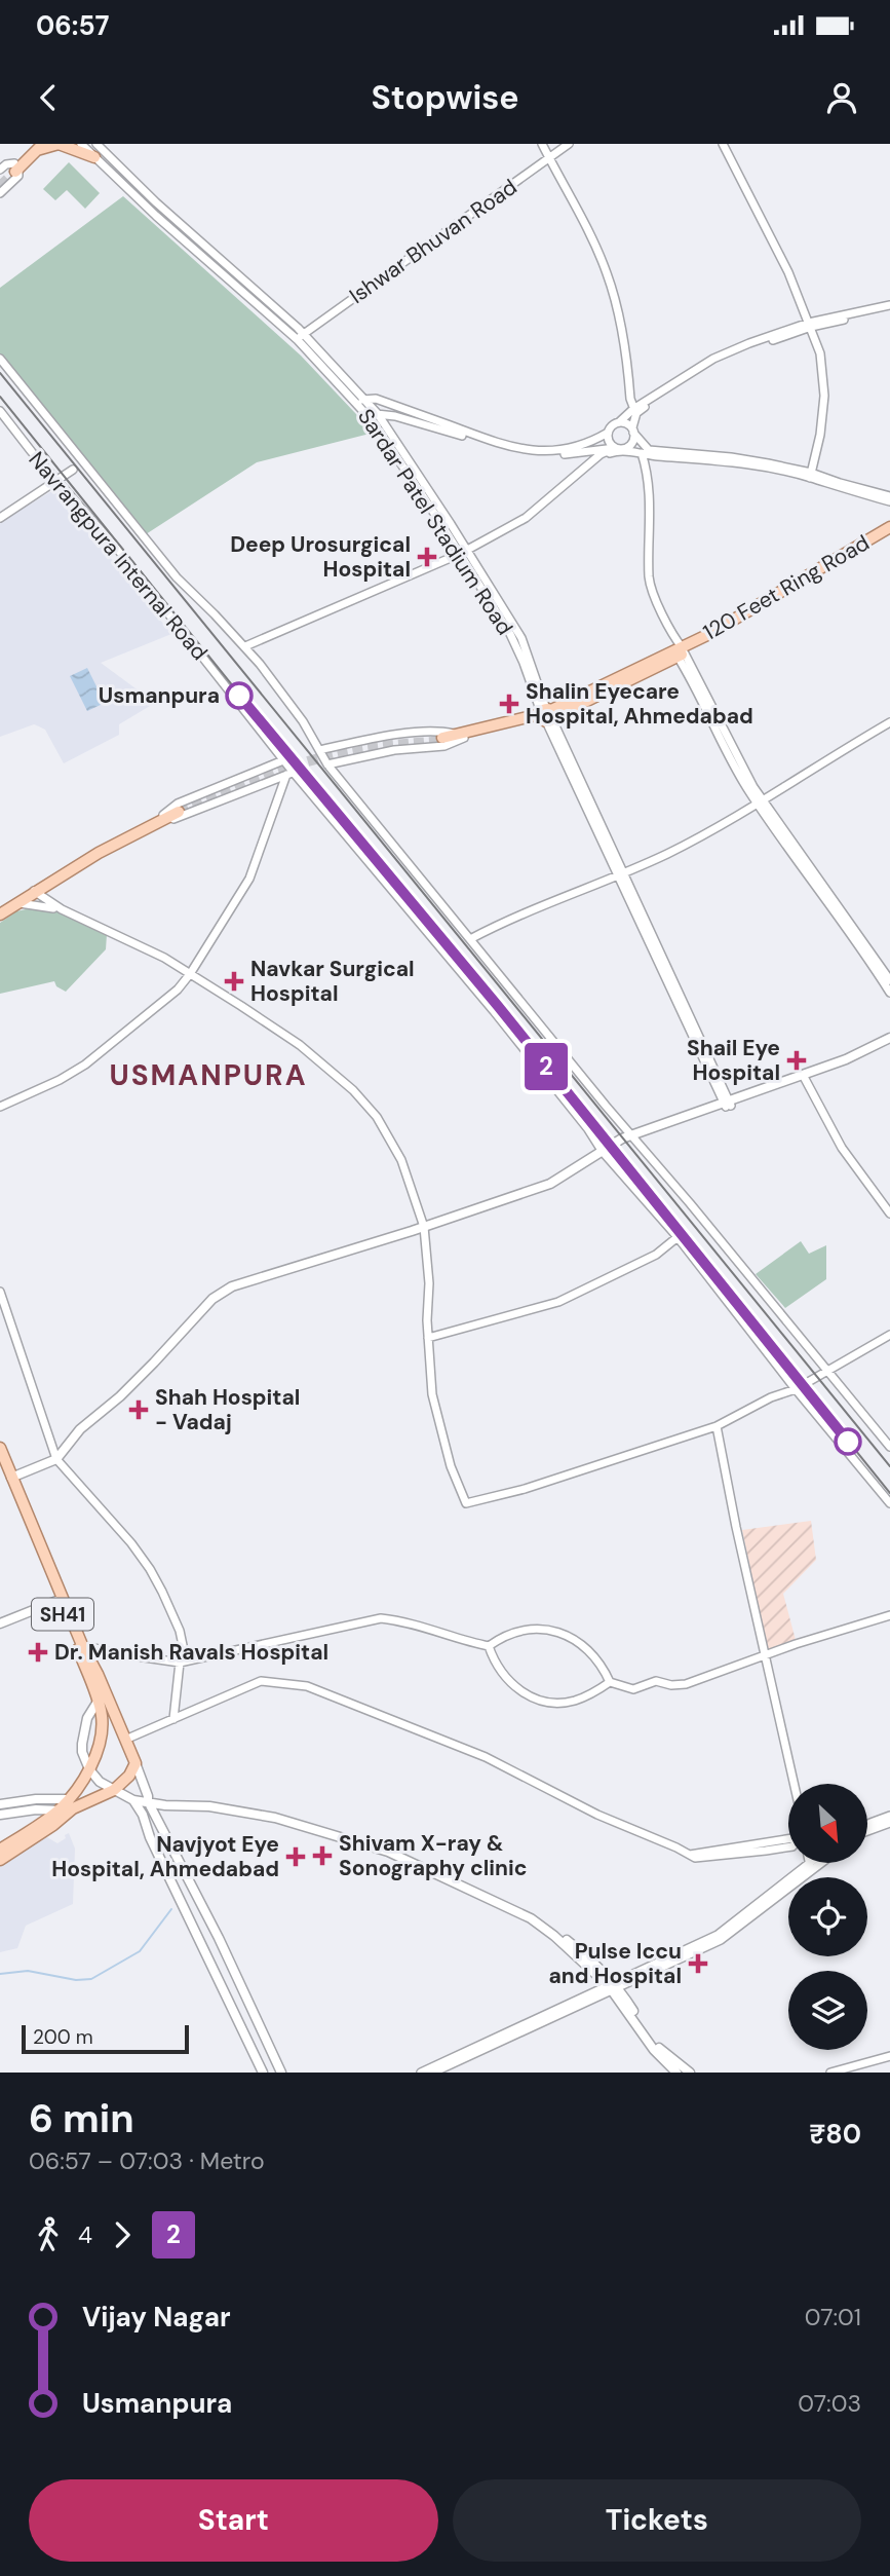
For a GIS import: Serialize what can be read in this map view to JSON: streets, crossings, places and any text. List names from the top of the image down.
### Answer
{
  "streets": {
    "main road": ["120 Feet Ring Road", "SH41"],
    "street": ["Ishwar Bhuvan Road", "Sardar Patel Stadium Road", "Navrangpura Internal Road"]
  },
  "crossings": [
    ["Ishwar Bhuvan Road", "Sardar Patel Stadium Road"],
    ["Sardar Patel Stadium Road", "120 Feet Ring Road"]
  ],
  "districts": ["USMANPURA"],
  "places": {
    "health": [
      "Deep Urosurgical Hospital",
      "Shalin Eyecare Hospital, Ahmedabad",
      "Navkar Surgical Hospital",
      "Shail Eye Hospital",
      "Shah Hospital - Vadaj",
      "Dr. Manish Ravals Hospital",
      "Shivam X-ray & Sonography clinic",
      "Navjyot Eye Hospital, Ahmedabad",
      "Pulse Iccu and Hospital"
    ],
    "other": ["Usmanpura"]
  },
  "lines": ["metro line 2"],
  "scale_bar": "200 m",
  "north": "bottom right",
  "page": {
    "status": "06:57",
    "header": "Stopwise",
    "on_map": "2",
    "scale": "200 m",
    "heading": ["6 min", "06:57 – 07:03 · Metro", "₹80"],
    "legs": ["4", "2"],
    "list": [
      {
        "name": "Vijay Nagar",
        "value": "07:01"
      },
      {
        "name": "Usmanpura",
        "value": "07:03"
      }
    ],
    "buttons": ["Start", "Tickets"]
  }
}
